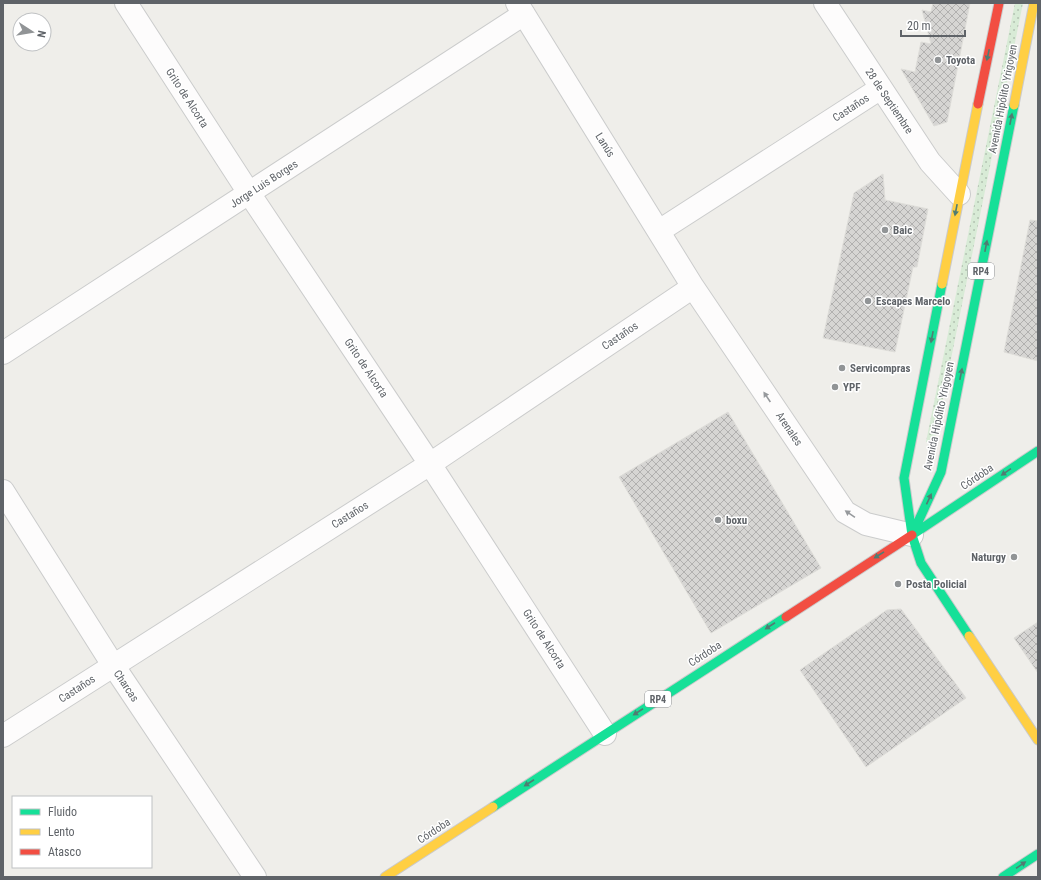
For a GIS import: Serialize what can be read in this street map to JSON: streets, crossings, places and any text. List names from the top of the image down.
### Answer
{
  "streets": {
    "main road": ["Avenida Hipólito Yrigoyen", "RP4", "Córdoba"],
    "street": [
      "Grito de Alcorta",
      "28 de Septiembre",
      "Castaños",
      "Lanús",
      "Jorge Luis Borges",
      "Arenales",
      "Charcas"
    ]
  },
  "crossings": [
    ["Grito de Alcorta", "Castaños"],
    ["Grito de Alcorta", "Jorge Luis Borges"],
    ["Grito de Alcorta", "Córdoba"],
    ["Avenida Hipólito Yrigoyen", "28 de Septiembre"],
    ["Avenida Hipólito Yrigoyen", "Arenales"],
    ["Avenida Hipólito Yrigoyen", "Córdoba"],
    ["28 de Septiembre", "Castaños"],
    ["Castaños", "Lanús"],
    ["Castaños", "Arenales"],
    ["Castaños", "Charcas"],
    ["Lanús", "Jorge Luis Borges"],
    ["Lanús", "Arenales"],
    ["Arenales", "Córdoba"]
  ],
  "one_way": ["Arenales", "Córdoba"],
  "places": [
    "Toyota",
    "Baic",
    "Escapes Marcelo",
    "Servicompras",
    "YPF",
    "boxu",
    "Naturgy",
    "Posta Policial"
  ],
  "legend": ["Fluido", "Lento", "Atasco"],
  "scale_bar": "20 m",
  "north": "right"
}
